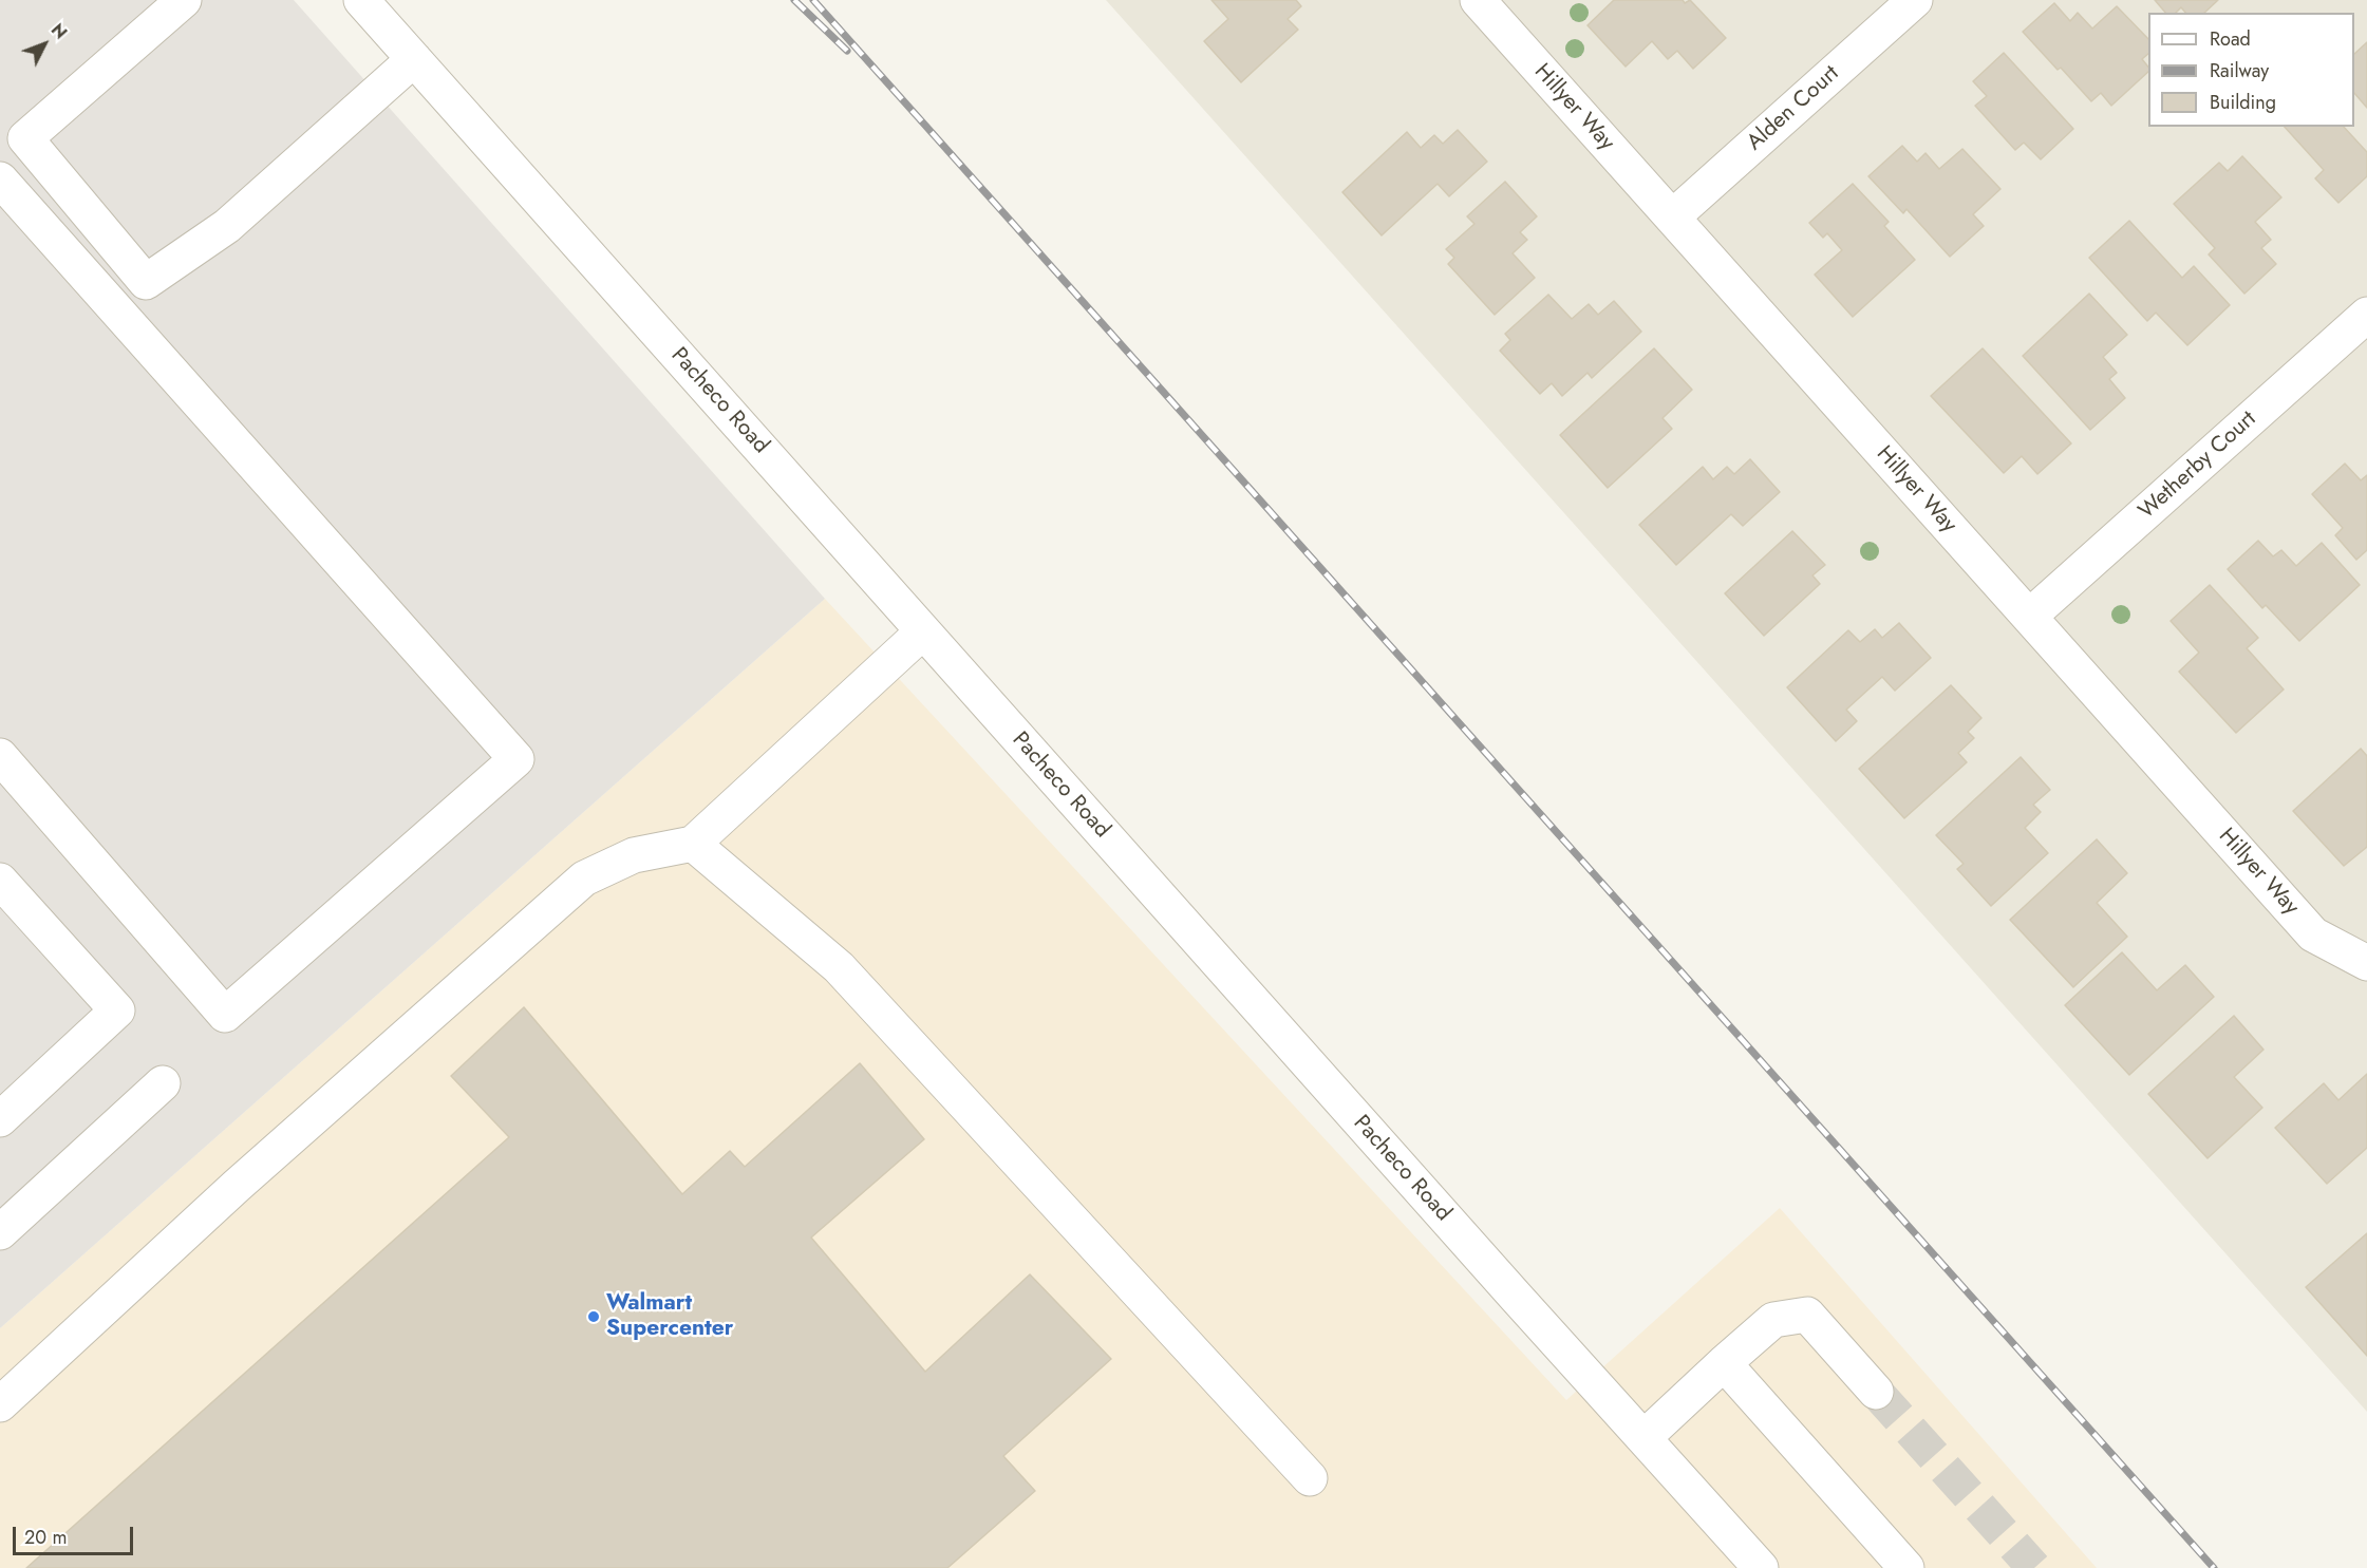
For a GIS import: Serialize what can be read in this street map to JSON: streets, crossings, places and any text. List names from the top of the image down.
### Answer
{
  "streets": {
    "street": [
      "Hillyer Way",
      "Alden Court",
      "Pacheco Road",
      "Wetherby Court"
    ]
  },
  "crossings": [
    ["Hillyer Way", "Alden Court"],
    ["Hillyer Way", "Wetherby Court"]
  ],
  "places": ["Walmart Supercenter"],
  "legend": ["Road", "Railway", "Building"],
  "scale_bar": "20 m",
  "north": "top right"
}
